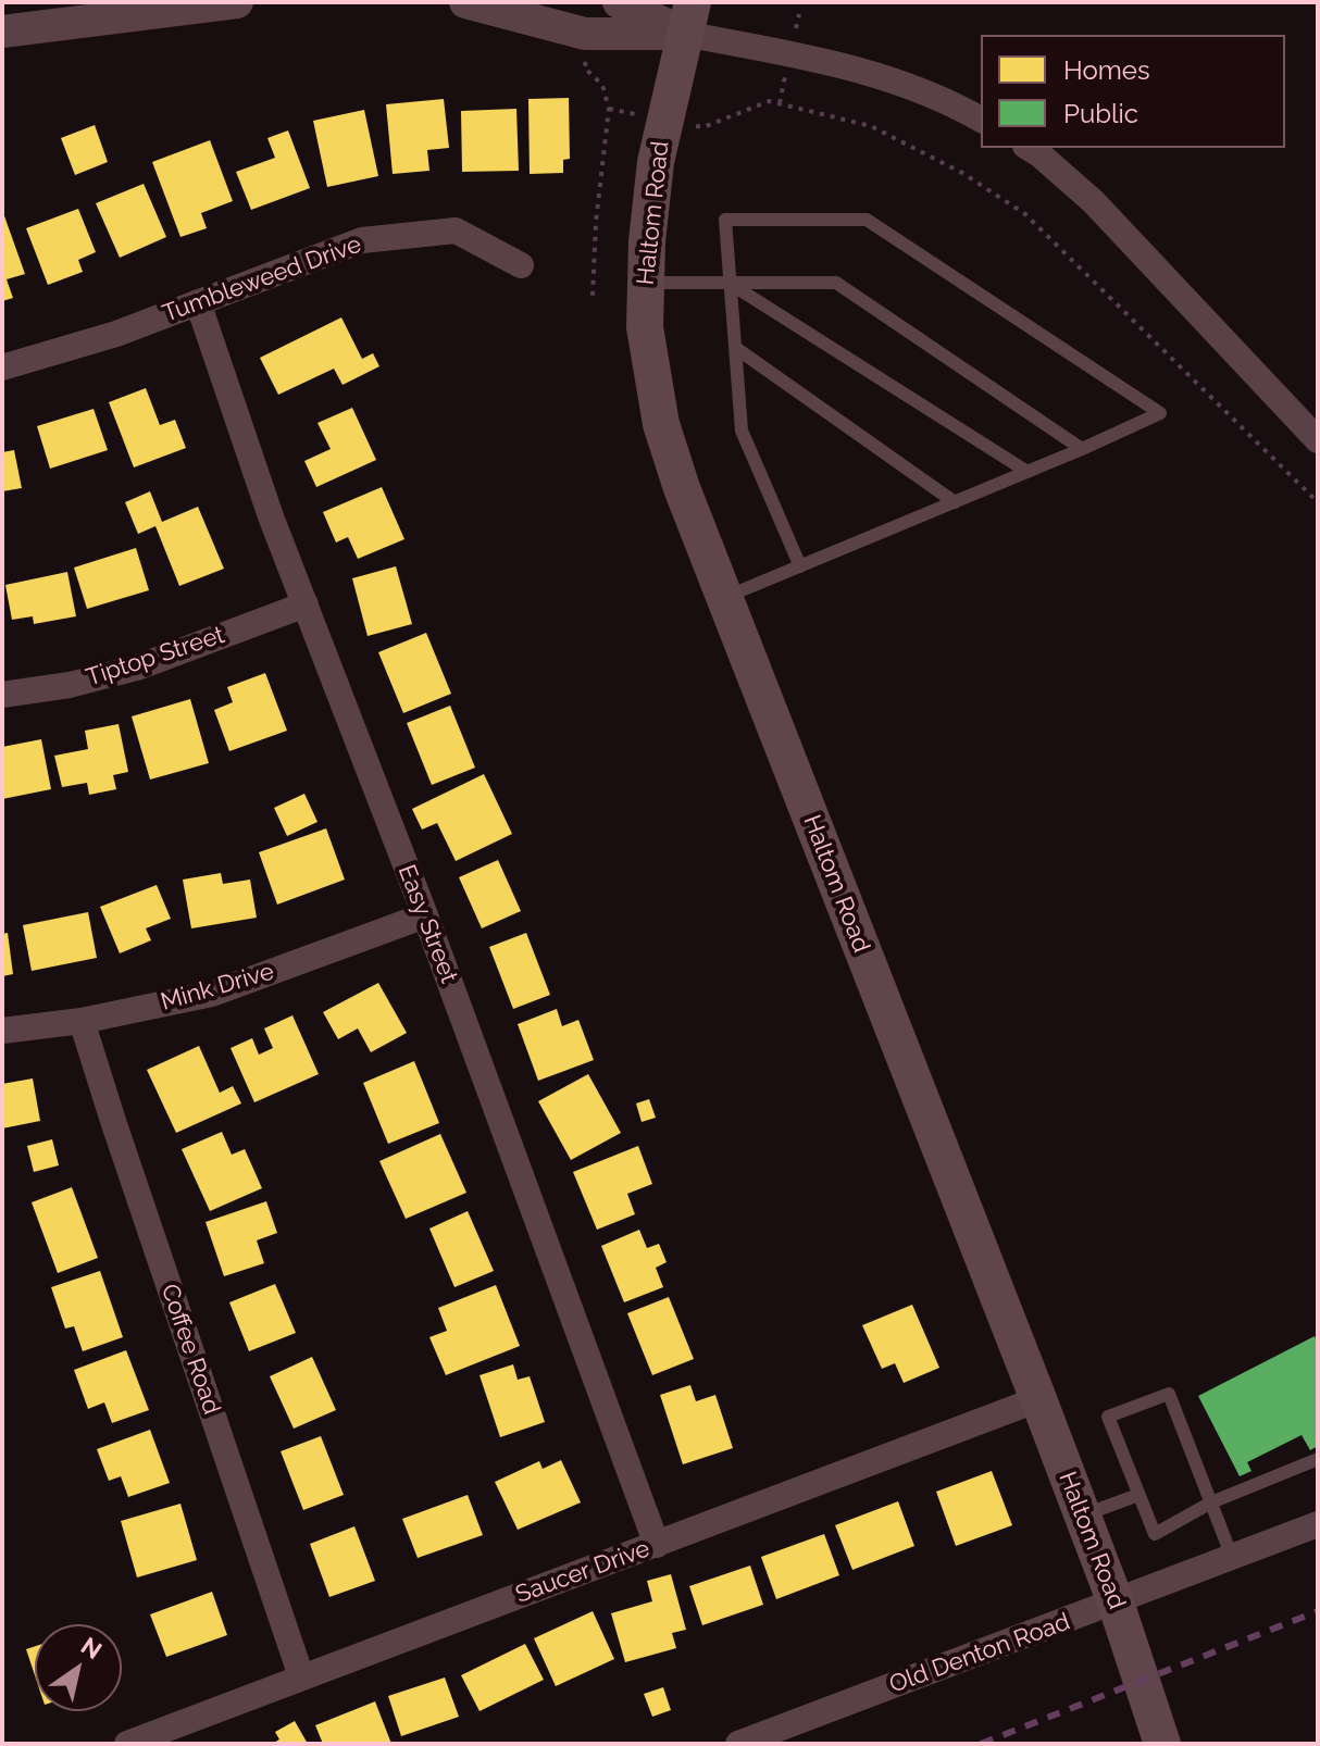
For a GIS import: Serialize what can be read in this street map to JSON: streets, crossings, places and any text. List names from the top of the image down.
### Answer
{
  "streets": {
    "main road": ["Haltom Road"],
    "street": [
      "Tumbleweed Drive",
      "Tiptop Street",
      "Easy Street",
      "Mink Drive",
      "Coffee Road",
      "Saucer Drive",
      "Old Denton Road"
    ]
  },
  "crossings": [
    ["Haltom Road", "Saucer Drive"],
    ["Haltom Road", "Old Denton Road"],
    ["Tumbleweed Drive", "Easy Street"],
    ["Tiptop Street", "Easy Street"],
    ["Easy Street", "Mink Drive"],
    ["Easy Street", "Saucer Drive"],
    ["Mink Drive", "Coffee Road"],
    ["Coffee Road", "Saucer Drive"]
  ],
  "legend": ["Homes", "Public"],
  "north": "top right"
}
